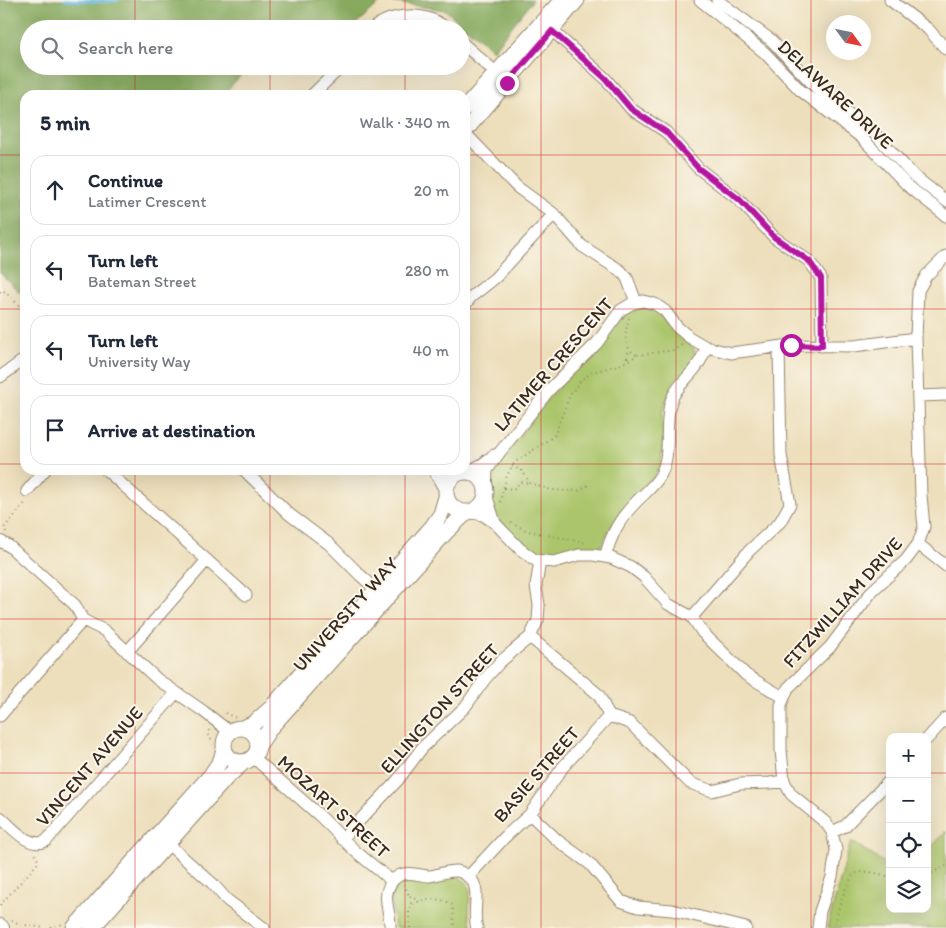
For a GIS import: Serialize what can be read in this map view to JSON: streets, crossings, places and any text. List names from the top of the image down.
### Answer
{
  "streets": {
    "street": [
      "DELAWARE DRIVE",
      "LATIMER CRESCENT",
      "FITZWILLIAM DRIVE",
      "UNIVERSITY WAY",
      "ELLINGTON STREET",
      "VINCENT AVENUE",
      "BASIE STREET",
      "MOZART STREET"
    ]
  },
  "crossings": [
    ["LATIMER CRESCENT", "FITZWILLIAM DRIVE"],
    ["UNIVERSITY WAY", "MOZART STREET"],
    ["ELLINGTON STREET", "MOZART STREET"]
  ],
  "north": "bottom right",
  "page": {
    "search": "Search here",
    "heading": ["5 min", "Walk · 340 m"],
    "list": [
      ["Continue", "Latimer Crescent", "20 m"],
      ["Turn left", "Bateman Street", "280 m"],
      ["Turn left", "University Way", "40 m"],
      "Arrive at destination"
    ],
    "map_buttons": ["+", "−"]
  }
}
